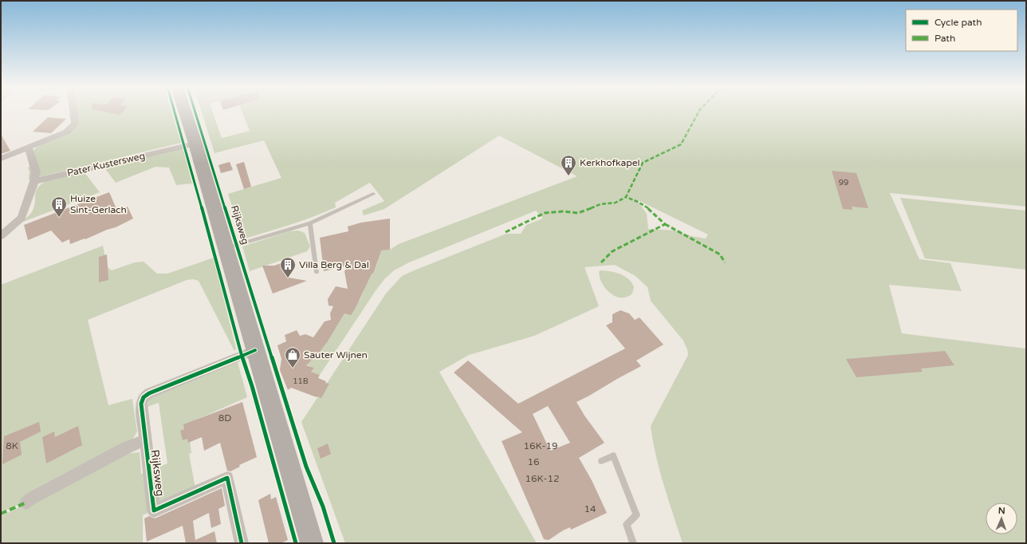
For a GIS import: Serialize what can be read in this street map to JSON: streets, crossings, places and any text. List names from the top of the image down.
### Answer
{
  "streets": {
    "main road": ["Rijksweg"],
    "street": ["Pater Kustersweg"]
  },
  "crossings": [
    ["Pater Kustersweg", "Rijksweg"]
  ],
  "places": {
    "building": ["Kerkhofkapel", "Huize Sint-Gerlach", "Villa Berg & Dal"],
    "shop": ["Sauter Wijnen"]
  },
  "house_numbers": [
    "99",
    "11B",
    "8D",
    "8K",
    "16K-19",
    "16",
    "16K-12",
    "14"
  ],
  "legend": ["Cycle path", "Path"],
  "north": "top"
}
